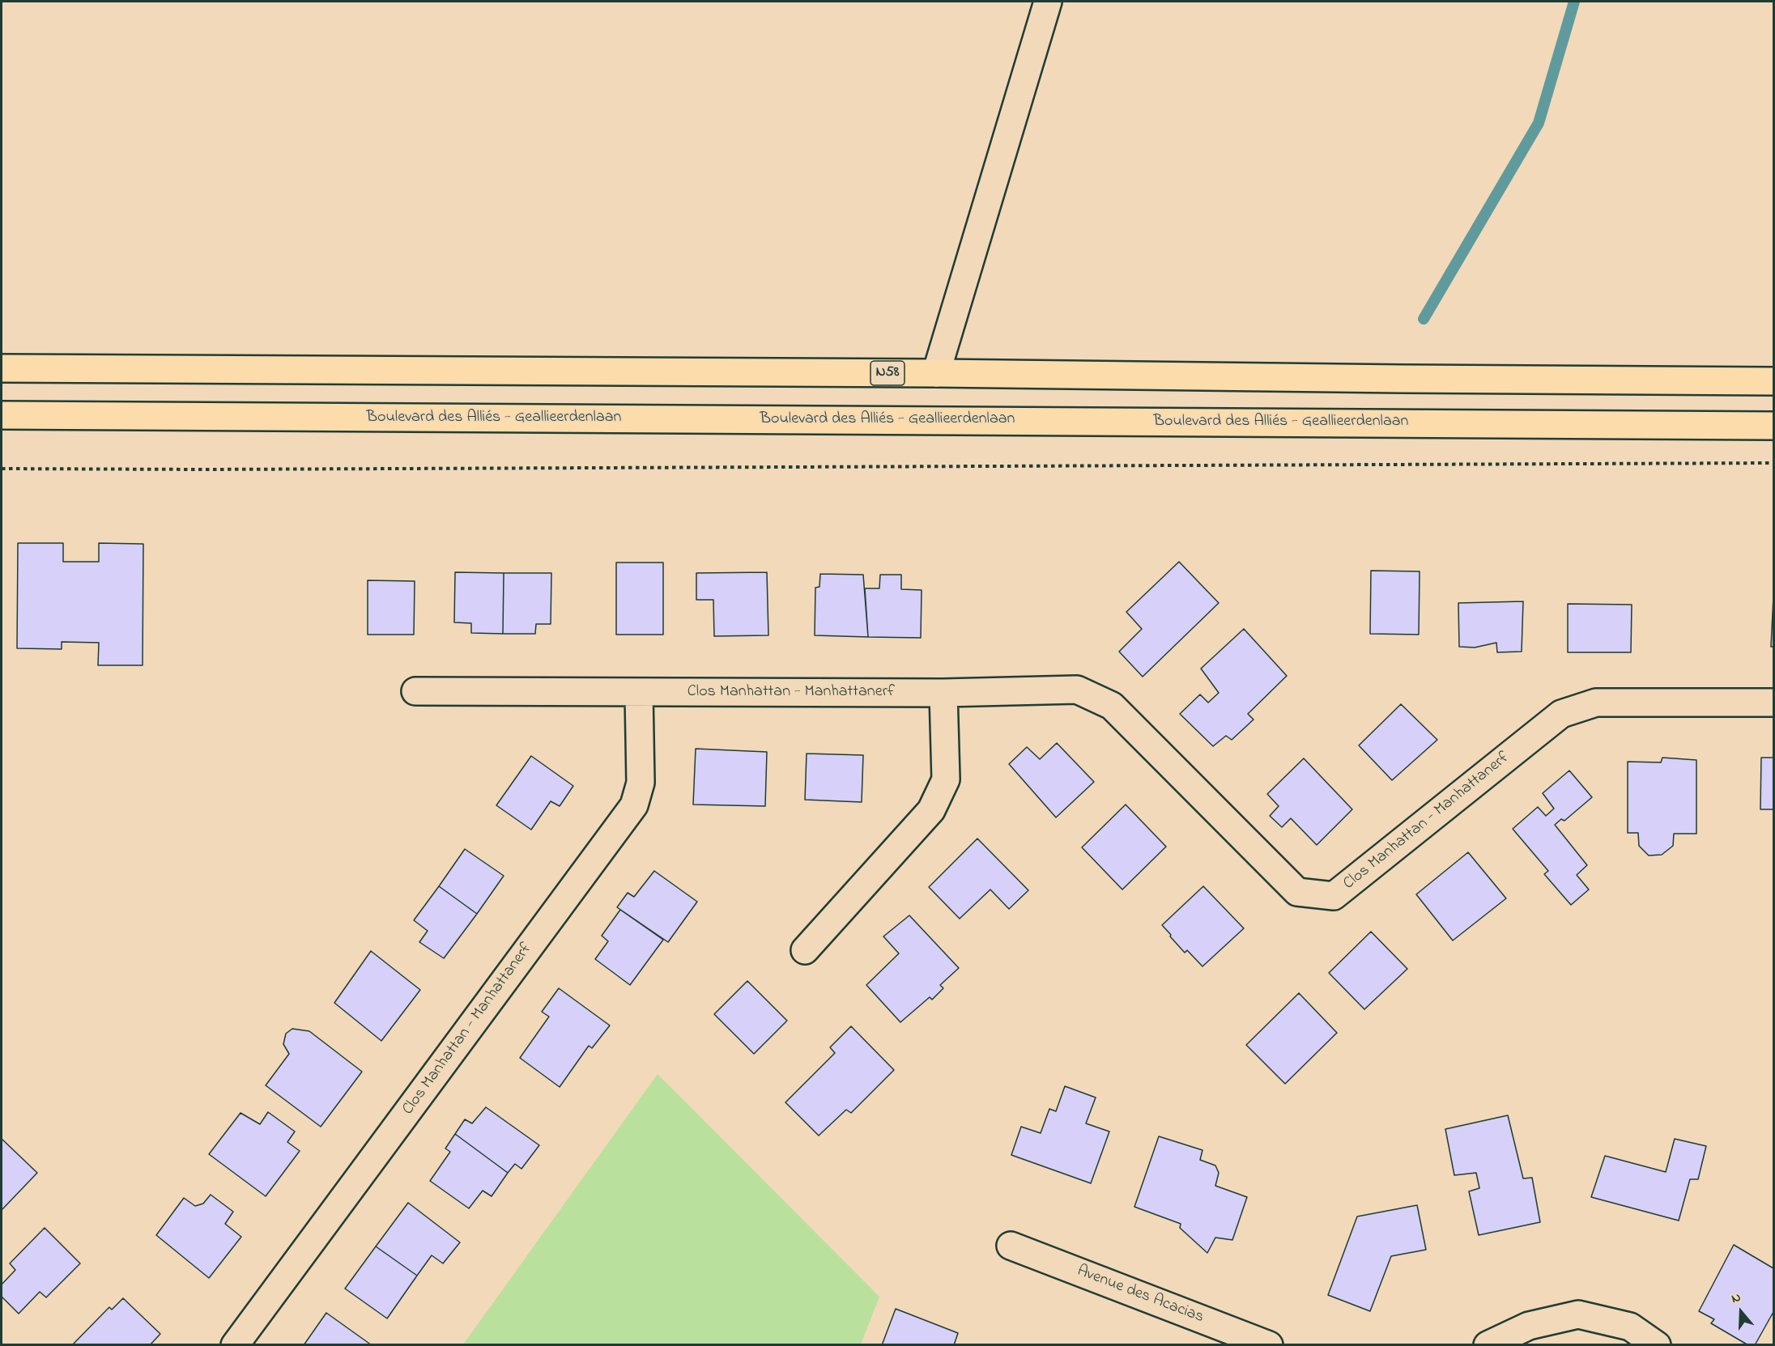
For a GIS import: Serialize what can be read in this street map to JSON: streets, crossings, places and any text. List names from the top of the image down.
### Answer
{
  "streets": {
    "highway": ["N58", "Boulevard des Alliés - Geallieerdenlaan"],
    "street": ["Clos Manhattan - Manhattanerf", "Avenue des Acacias"]
  },
  "north": "top"
}
